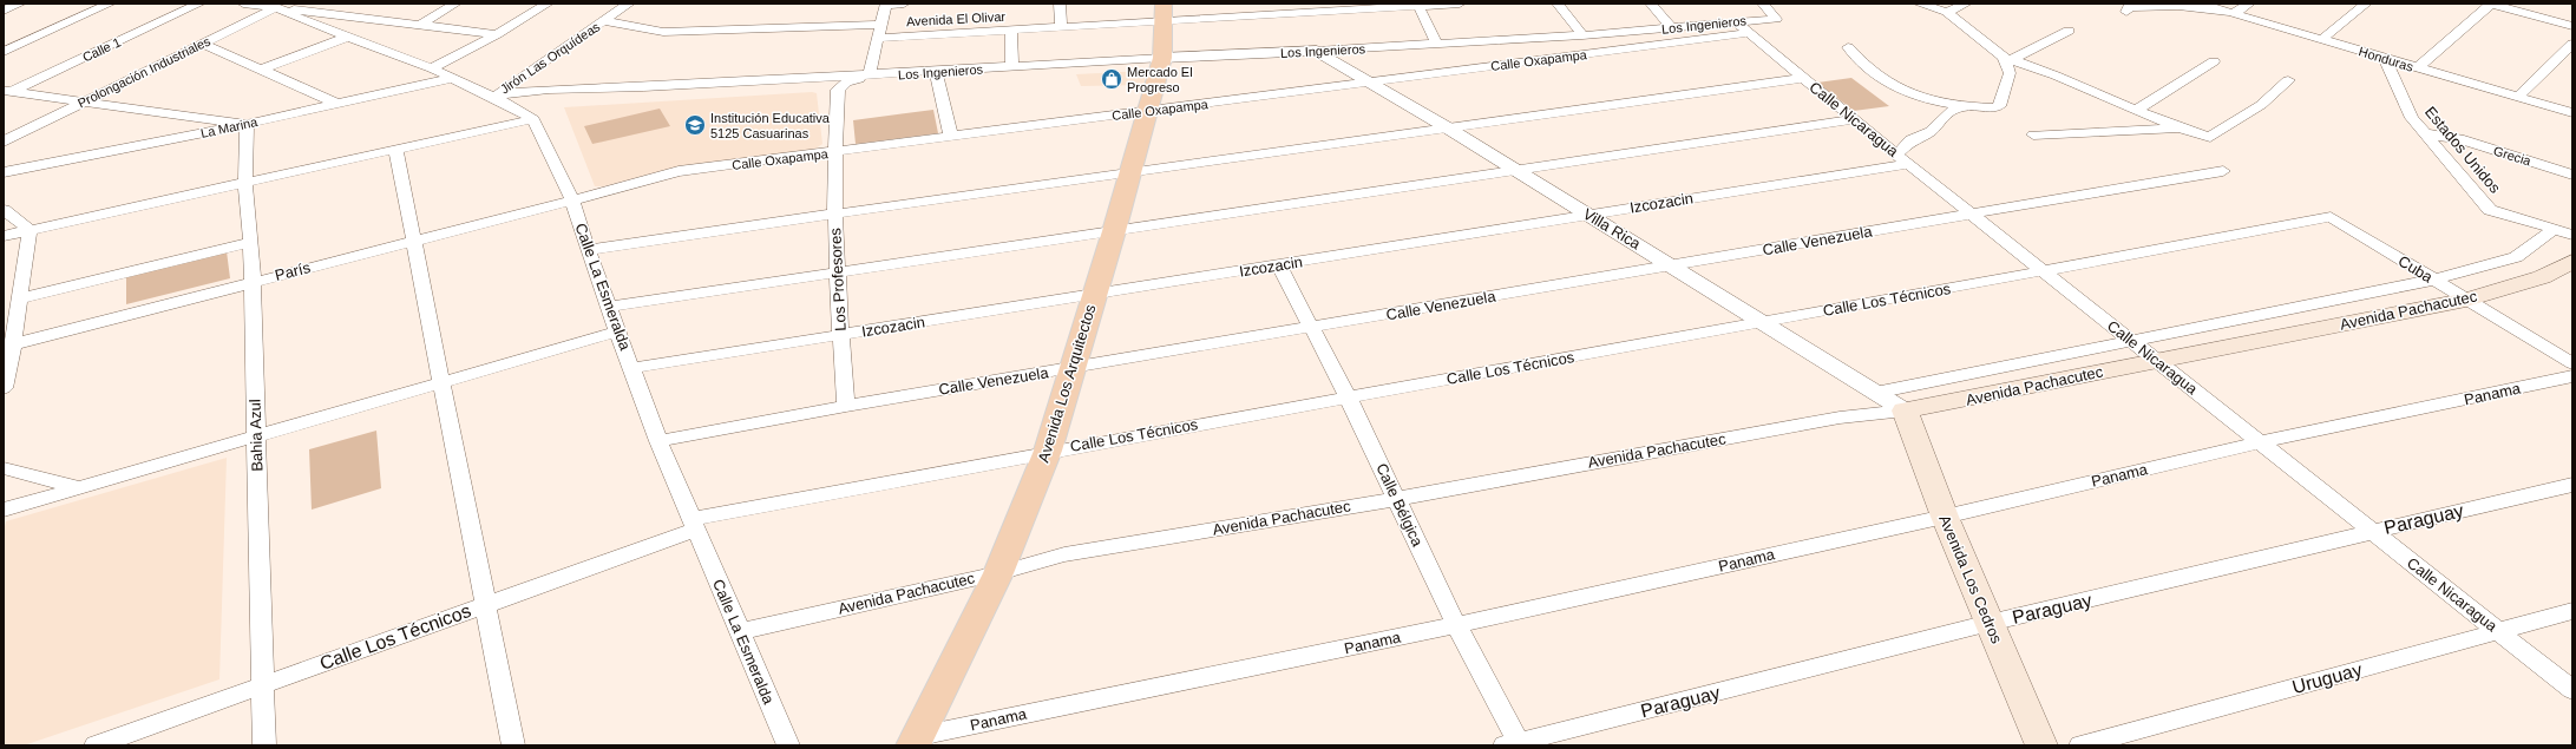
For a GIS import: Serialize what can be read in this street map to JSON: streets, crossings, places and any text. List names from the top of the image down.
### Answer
{
  "streets": {
    "main road": ["Avenida Pachacutec", "Avenida Los Arquitectos", "Avenida Los Cedros"],
    "street": [
      "Avenida El Olivar",
      "Los Ingenieros",
      "Calle 1",
      "Jirón Las Orquídeas",
      "Honduras",
      "Calle Oxapampa",
      "Prolongación Industriales",
      "Calle Nicaragua",
      "La Marina",
      "Estados Unidos",
      "Grecia",
      "Izcozacin",
      "Villa Rica",
      "Calle Venezuela",
      "Cuba",
      "París",
      "Los Profesores",
      "Calle La Esmeralda",
      "Calle Los Técnicos",
      "Panama",
      "Bahia Azul",
      "Calle Bélgica",
      "Paraguay",
      "Uruguay"
    ]
  },
  "crossings": [
    ["Avenida El Olivar", "Avenida Los Arquitectos"],
    ["Los Ingenieros", "Calle Nicaragua"],
    ["Los Ingenieros", "Villa Rica"],
    ["Los Ingenieros", "Los Profesores"],
    ["Los Ingenieros", "Avenida Los Arquitectos"],
    ["Honduras", "Estados Unidos"],
    ["Calle Oxapampa", "Calle Nicaragua"],
    ["Calle Oxapampa", "Villa Rica"],
    ["Calle Oxapampa", "París"],
    ["Calle Oxapampa", "Los Profesores"],
    ["Calle Oxapampa", "Calle La Esmeralda"],
    ["Calle Oxapampa", "Avenida Los Arquitectos"],
    ["Calle Nicaragua", "Izcozacin"],
    ["Calle Nicaragua", "Calle Venezuela"],
    ["Calle Nicaragua", "Calle Los Técnicos"],
    ["Calle Nicaragua", "Avenida Pachacutec"],
    ["Calle Nicaragua", "Panama"],
    ["Calle Nicaragua", "Paraguay"],
    ["Calle Nicaragua", "Uruguay"],
    ["La Marina", "Bahia Azul"],
    ["Estados Unidos", "Grecia"],
    ["Estados Unidos", "Avenida Pachacutec"],
    ["Izcozacin", "Villa Rica"],
    ["Izcozacin", "Los Profesores"],
    ["Izcozacin", "Calle La Esmeralda"],
    ["Izcozacin", "Avenida Los Arquitectos"],
    ["Izcozacin", "Calle Bélgica"],
    ["Villa Rica", "Calle Venezuela"],
    ["Villa Rica", "Calle Los Técnicos"],
    ["Villa Rica", "Avenida Pachacutec"],
    ["Villa Rica", "Avenida Los Cedros"],
    ["Calle Venezuela", "Los Profesores"],
    ["Calle Venezuela", "Calle La Esmeralda"],
    ["Calle Venezuela", "Avenida Los Arquitectos"],
    ["Calle Venezuela", "Calle Bélgica"],
    ["Cuba", "Calle Los Técnicos"],
    ["Cuba", "Avenida Pachacutec"],
    ["París", "Calle La Esmeralda"],
    ["París", "Bahia Azul"],
    ["Calle La Esmeralda", "Calle Los Técnicos"],
    ["Calle La Esmeralda", "Avenida Pachacutec"],
    ["Calle Los Técnicos", "Avenida Los Arquitectos"],
    ["Calle Los Técnicos", "Bahia Azul"],
    ["Calle Los Técnicos", "Calle Bélgica"],
    ["Avenida Pachacutec", "Avenida Los Arquitectos"],
    ["Avenida Pachacutec", "Calle Bélgica"],
    ["Avenida Pachacutec", "Avenida Los Cedros"],
    ["Avenida Los Arquitectos", "Panama"],
    ["Panama", "Calle Bélgica"],
    ["Panama", "Avenida Los Cedros"],
    ["Calle Bélgica", "Paraguay"],
    ["Paraguay", "Avenida Los Cedros"]
  ],
  "places": {
    "shop": ["Mercado El Progreso"],
    "school or university": ["Institución Educativa 5125 Casuarinas"]
  }
}
